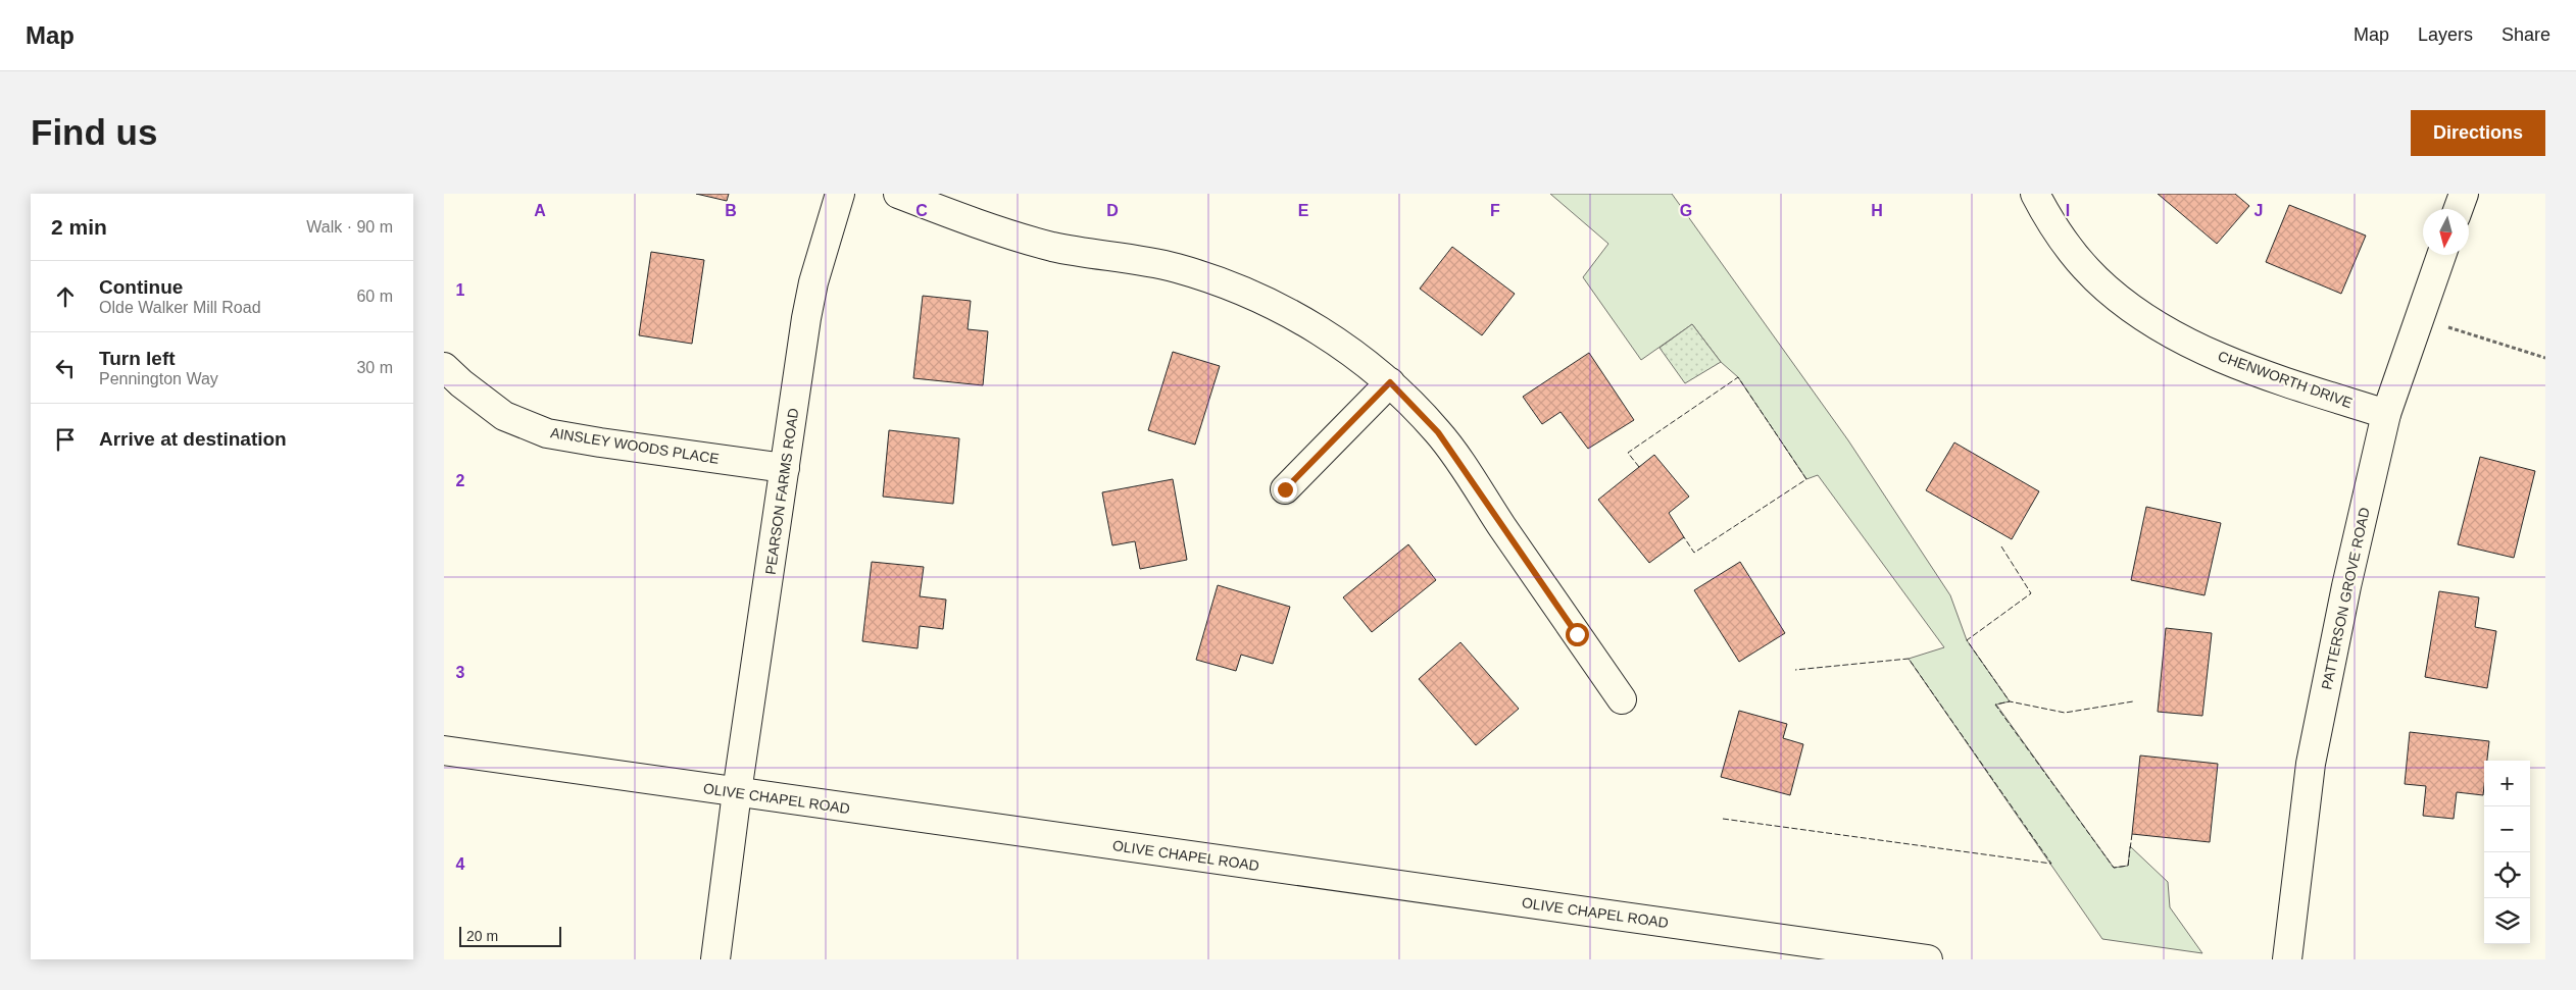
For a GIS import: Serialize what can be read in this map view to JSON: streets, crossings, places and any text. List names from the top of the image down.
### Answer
{
  "streets": {
    "street": [
      "CHENWORTH DRIVE",
      "AINSLEY WOODS PLACE",
      "PEARSON FARMS ROAD",
      "PATTERSON GROVE ROAD",
      "OLIVE CHAPEL ROAD"
    ]
  },
  "crossings": [
    ["CHENWORTH DRIVE", "PATTERSON GROVE ROAD"],
    ["AINSLEY WOODS PLACE", "PEARSON FARMS ROAD"],
    ["PEARSON FARMS ROAD", "OLIVE CHAPEL ROAD"]
  ],
  "scale_bar": "20 m",
  "north": "bottom",
  "page": {
    "header": "Map",
    "nav": ["Map", "Layers", "Share"],
    "buttons": "Directions",
    "title": "Find us",
    "heading": ["2 min", "Walk · 90 m"],
    "list": [
      ["Continue", "Olde Walker Mill Road", "60 m"],
      ["Turn left", "Pennington Way", "30 m"],
      "Arrive at destination"
    ],
    "map_buttons": ["+", "−"],
    "scale": "20 m"
  },
  "grid": {
    "columns": [
      "A",
      "B",
      "C",
      "D",
      "E",
      "F",
      "G",
      "H",
      "I",
      "J"
    ],
    "rows": [
      "1",
      "2",
      "3",
      "4"
    ]
  }
}
